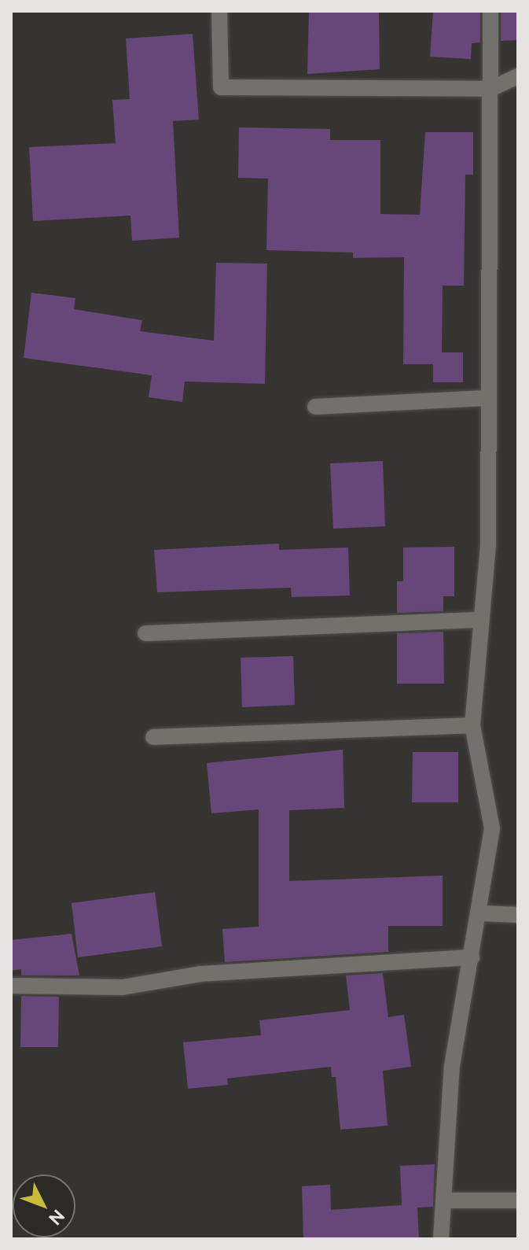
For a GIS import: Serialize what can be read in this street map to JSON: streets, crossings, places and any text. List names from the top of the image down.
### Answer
{
  "north": "bottom right"
}
